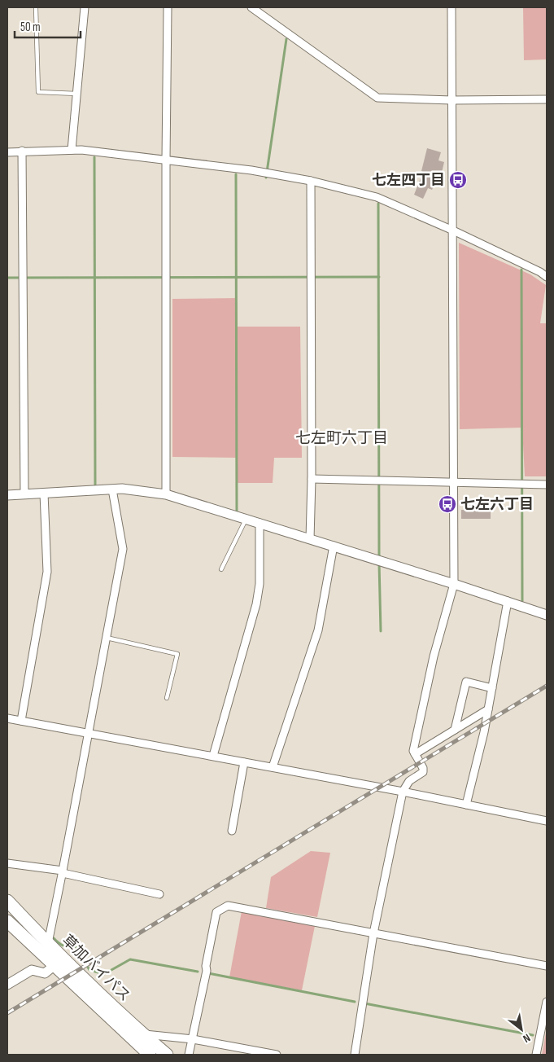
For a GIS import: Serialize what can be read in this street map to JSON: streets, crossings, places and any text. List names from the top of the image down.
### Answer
{
  "streets": {
    "highway": ["草加バイパス"]
  },
  "districts": ["七左町六丁目"],
  "places": {
    "bus stop": ["七左四丁目", "七左六丁目"]
  },
  "scale_bar": "50 m",
  "north": "bottom right"
}
